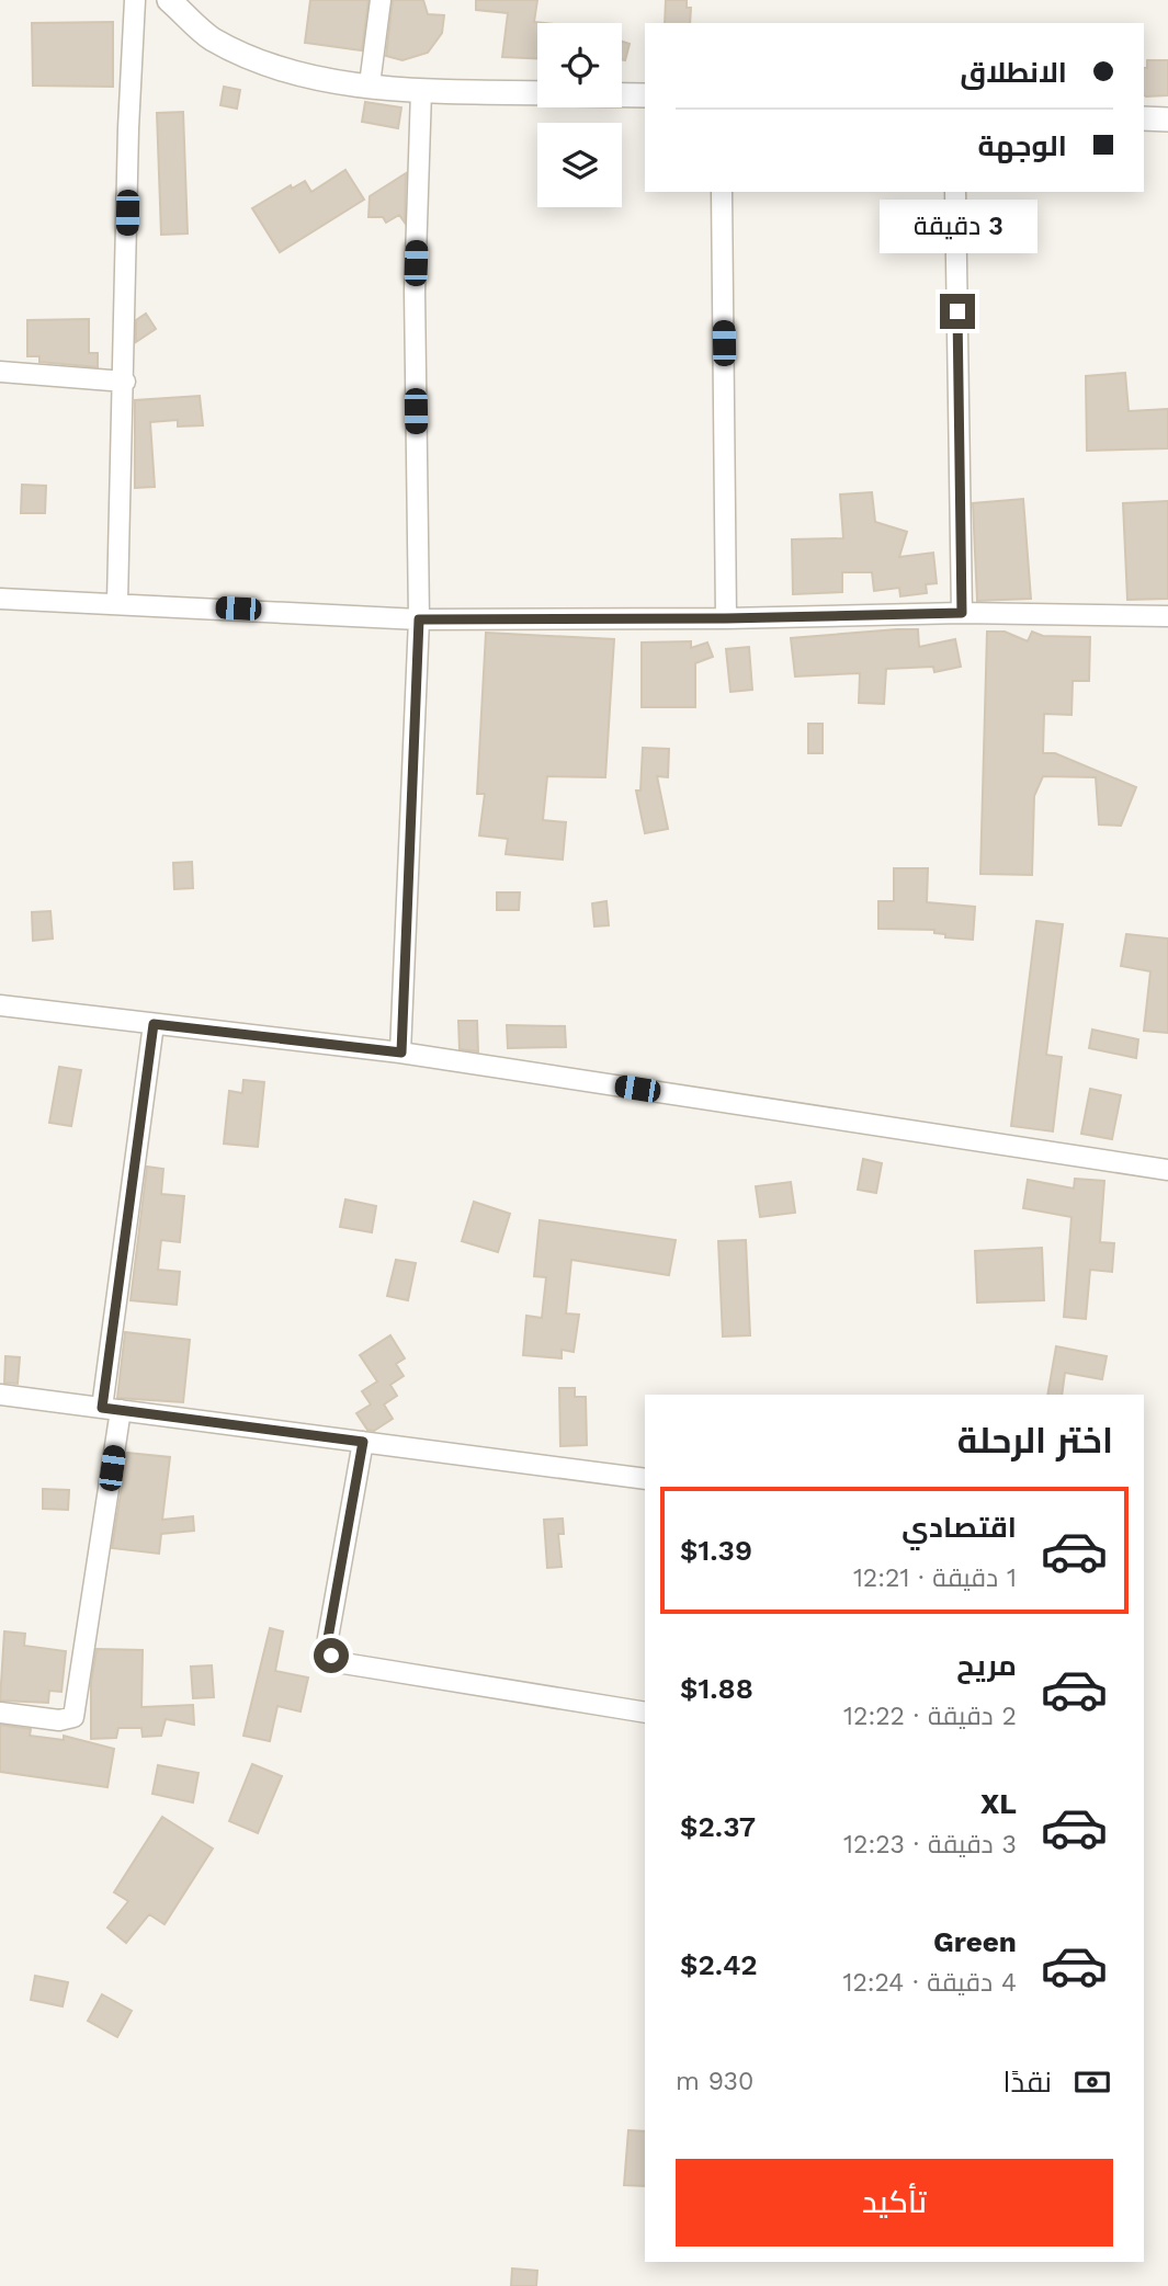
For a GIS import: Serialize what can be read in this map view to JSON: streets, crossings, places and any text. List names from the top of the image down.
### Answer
{
  "page": {
    "banner": ["الانطلاق", "الوجهة"],
    "bubble": "3 دقيقة",
    "heading": "اختر الرحلة",
    "list": [
      {
        "name": "اقتصادي",
        "note": "1 دقيقة · 12:21",
        "value": "$1.39"
      },
      {
        "name": "مريح",
        "note": "2 دقيقة · 12:22",
        "value": "$1.88"
      },
      {
        "name": "XL",
        "note": "3 دقيقة · 12:23",
        "value": "$2.37"
      },
      {
        "name": "Green",
        "note": "4 دقيقة · 12:24",
        "value": "$2.42"
      }
    ],
    "pay": ["نقدًا", "930 m"],
    "buttons": "تأكيد"
  }
}
